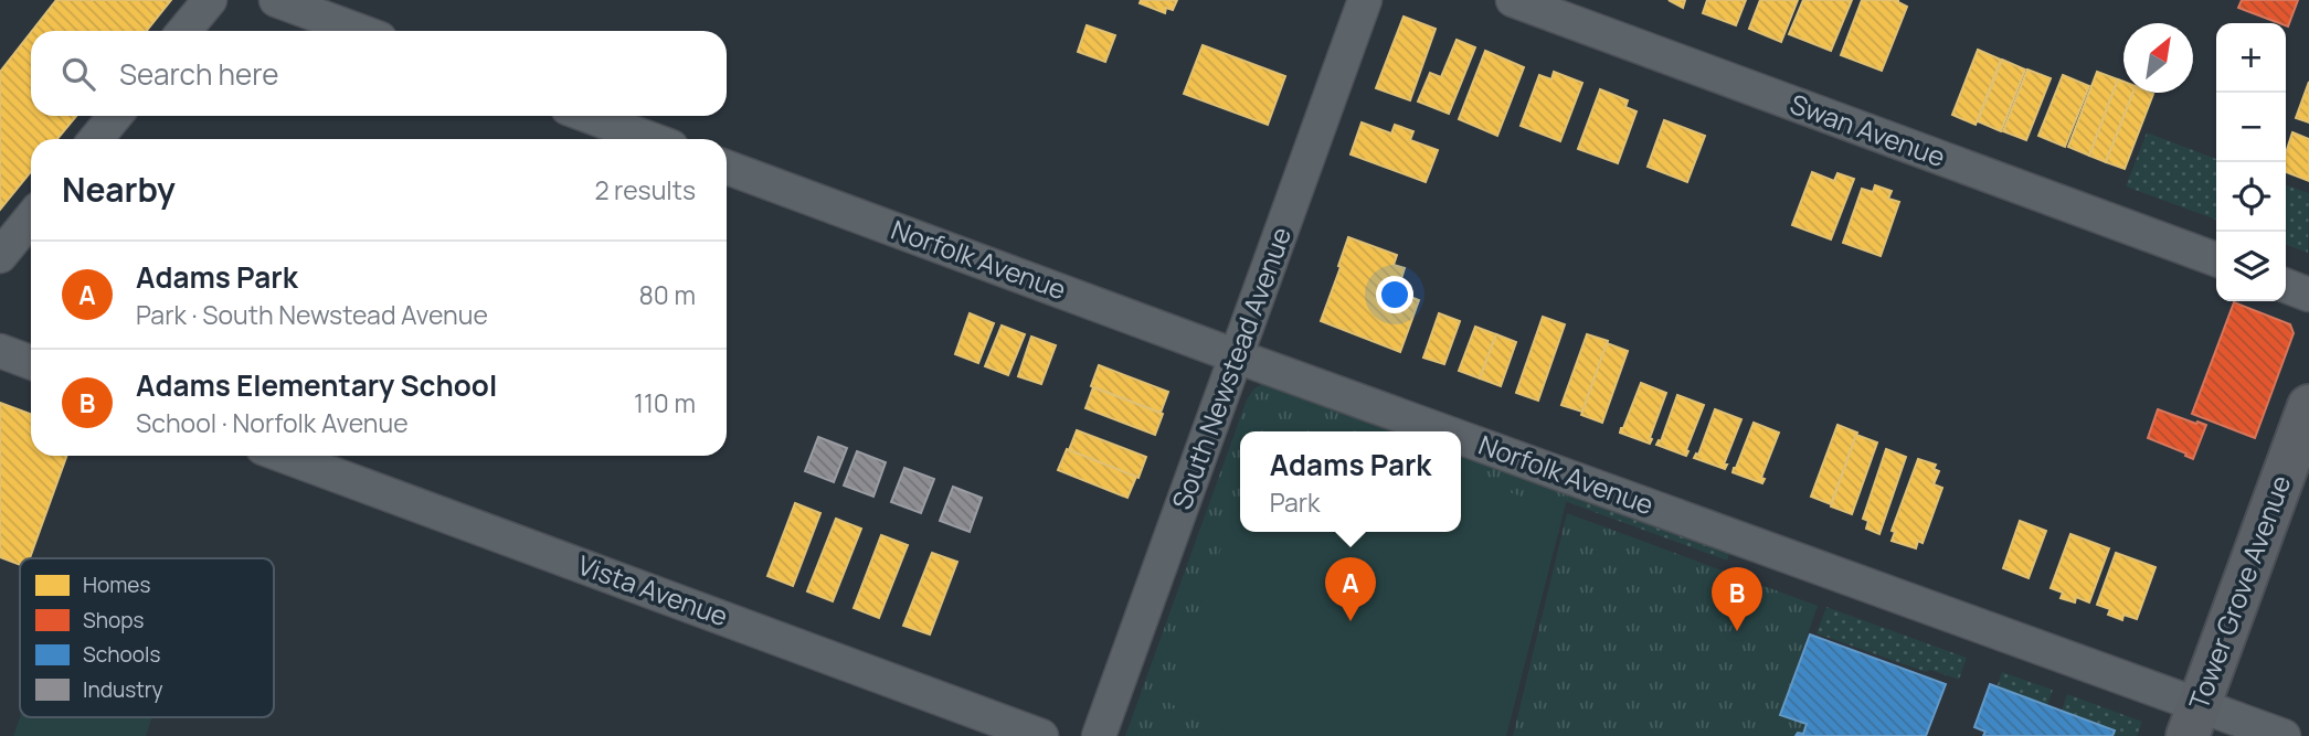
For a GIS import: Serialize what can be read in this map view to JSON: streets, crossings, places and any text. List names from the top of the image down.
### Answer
{
  "streets": {
    "street": [
      "Swan Avenue",
      "Norfolk Avenue",
      "South Newstead Avenue",
      "Vista Avenue",
      "Tower Grove Avenue"
    ]
  },
  "crossings": [
    ["Norfolk Avenue", "South Newstead Avenue"],
    ["Norfolk Avenue", "Tower Grove Avenue"]
  ],
  "legend": [
    "Homes",
    "Shops",
    "Schools",
    "Industry"
  ],
  "north": "top right",
  "page": {
    "map_buttons": ["+", "−"],
    "search": "Search here",
    "heading": ["Nearby", "2 results"],
    "list": [
      {
        "mark": "A",
        "name": "Adams Park",
        "note": "Park · South Newstead Avenue",
        "value": "80 m"
      },
      {
        "mark": "B",
        "name": "Adams Elementary School",
        "note": "School · Norfolk Avenue",
        "value": "110 m"
      }
    ],
    "popup": ["Adams Park", "Park"],
    "pins": ["A", "B"]
  }
}
